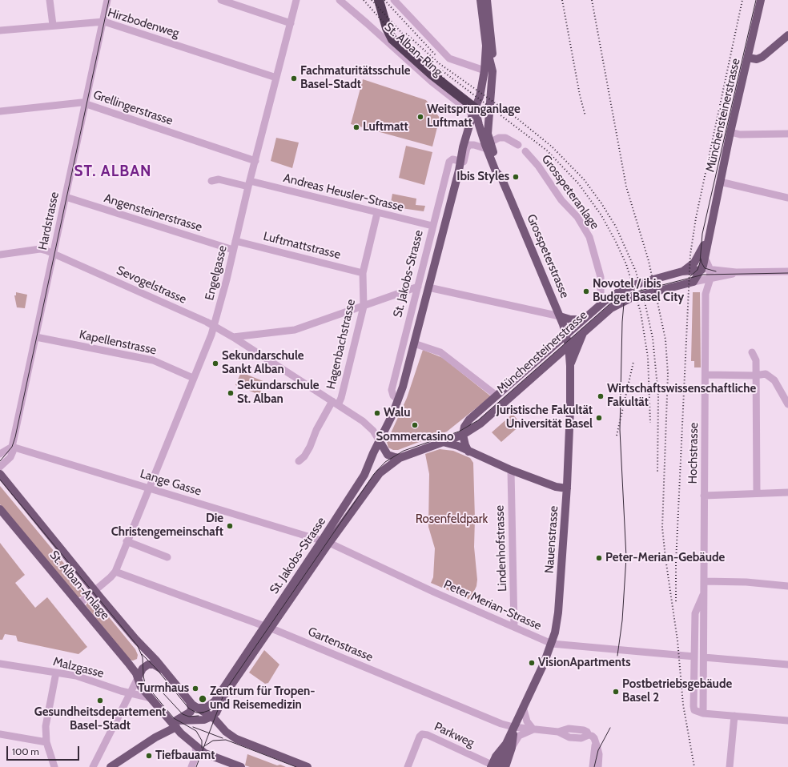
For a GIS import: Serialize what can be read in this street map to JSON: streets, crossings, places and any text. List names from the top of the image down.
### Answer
{
  "streets": {
    "main road": [
      "Münchensteinerstrasse",
      "Grosspeterstrasse",
      "St. Jakobs-Strasse",
      "Nauenstrasse",
      "St. Alban-Anlage"
    ],
    "street": [
      "Hirzbodenweg",
      "St. Alban-Ring",
      "Grellingerstrasse",
      "Grosspeteranlage",
      "Andreas Heusler-Strasse",
      "Angensteinerstrasse",
      "Hardstrasse",
      "Luftmattstrasse",
      "Engelgasse",
      "Sevogelstrasse",
      "Kapellenstrasse",
      "Hagenbachstrasse",
      "Hochstrasse",
      "Lange Gasse",
      "Lindenhofstrasse",
      "Peter Merian-Strasse",
      "Gartenstrasse",
      "Malzgasse",
      "Parkweg"
    ]
  },
  "crossings": [
    ["Hirzbodenweg", "Hardstrasse"],
    ["Hirzbodenweg", "Engelgasse"],
    ["St. Alban-Ring", "Grosspeterstrasse"],
    ["St. Alban-Ring", "St. Jakobs-Strasse"],
    ["Grellingerstrasse", "Hardstrasse"],
    ["Grellingerstrasse", "Engelgasse"],
    ["Münchensteinerstrasse", "Grosspeteranlage"],
    ["Münchensteinerstrasse", "Grosspeterstrasse"],
    ["Münchensteinerstrasse", "St. Jakobs-Strasse"],
    ["Münchensteinerstrasse", "Nauenstrasse"],
    ["Andreas Heusler-Strasse", "Engelgasse"],
    ["Andreas Heusler-Strasse", "St. Jakobs-Strasse"],
    ["Andreas Heusler-Strasse", "Hagenbachstrasse"],
    ["Angensteinerstrasse", "Hardstrasse"],
    ["Angensteinerstrasse", "Engelgasse"],
    ["Hardstrasse", "Sevogelstrasse"],
    ["Hardstrasse", "Kapellenstrasse"],
    ["Hardstrasse", "Lange Gasse"],
    ["Luftmattstrasse", "Engelgasse"],
    ["Luftmattstrasse", "Hagenbachstrasse"],
    ["Grosspeterstrasse", "St. Jakobs-Strasse"],
    ["Grosspeterstrasse", "Nauenstrasse"],
    ["Engelgasse", "Sevogelstrasse"],
    ["Engelgasse", "Kapellenstrasse"],
    ["Engelgasse", "Lange Gasse"],
    ["Engelgasse", "St. Alban-Anlage"],
    ["Engelgasse", "Gartenstrasse"],
    ["St. Jakobs-Strasse", "Sevogelstrasse"],
    ["St. Jakobs-Strasse", "Lange Gasse"],
    ["St. Jakobs-Strasse", "St. Alban-Anlage"],
    ["St. Jakobs-Strasse", "Peter Merian-Strasse"],
    ["St. Jakobs-Strasse", "Gartenstrasse"],
    ["Sevogelstrasse", "Hagenbachstrasse"],
    ["Hochstrasse", "Peter Merian-Strasse"],
    ["Lange Gasse", "Peter Merian-Strasse"],
    ["Nauenstrasse", "Peter Merian-Strasse"],
    ["Nauenstrasse", "Gartenstrasse"],
    ["Lindenhofstrasse", "Peter Merian-Strasse"],
    ["St. Alban-Anlage", "Malzgasse"]
  ],
  "districts": ["ST. ALBAN"],
  "parks": ["Rosenfeldpark"],
  "places": [
    "Fachmaturitätsschule Basel-Stadt",
    "Weitsprunganlage Luftmatt",
    "Luftmatt",
    "Ibis Styles",
    "Novotel / ibis Budget Basel City",
    "Sekundarschule Sankt Alban",
    "Sekundarschule St. Alban",
    "Wirtschaftswissenschaftliche Fakultät",
    "Walu",
    "Juristische Fakultät Universität Basel",
    "Sommercasino",
    "Die Christengemeinschaft",
    "Peter-Merian-Gebäude",
    "VisionApartments",
    "Turmhaus",
    "Postbetriebsgebäude Basel 2",
    "Zentrum für Tropen- und Reisemedizin",
    "Gesundheitsdepartement Basel-Stadt",
    "Tiefbauamt"
  ],
  "scale_bar": "100 m"
}
